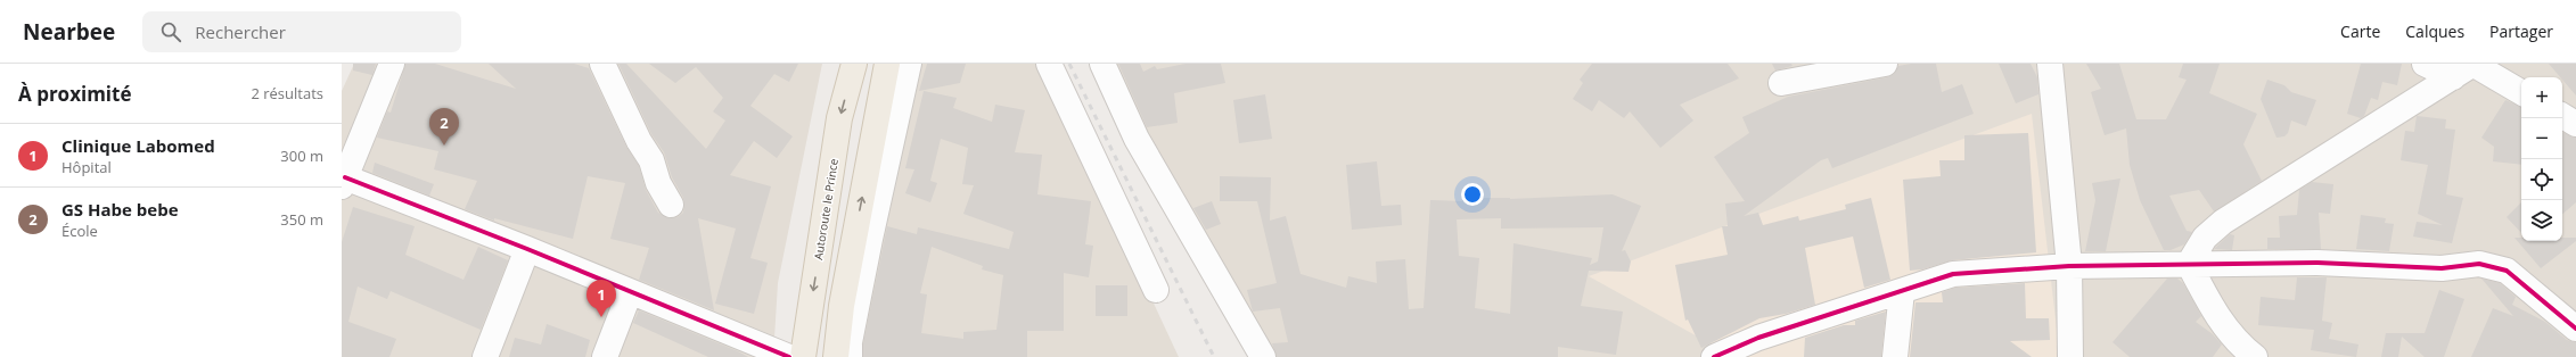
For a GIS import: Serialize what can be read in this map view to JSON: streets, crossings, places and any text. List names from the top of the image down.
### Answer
{
  "streets": {
    "main road": ["Autoroute le Prince"]
  },
  "page": {
    "header": "Nearbee",
    "search": "Rechercher",
    "nav": ["Carte", "Calques", "Partager"],
    "heading": ["À proximité", "2 résultats"],
    "map_buttons": ["+", "−"],
    "pins": ["2", "1"],
    "list": [
      {
        "mark": "1",
        "name": "Clinique Labomed",
        "note": "Hôpital",
        "value": "300 m"
      },
      {
        "mark": "2",
        "name": "GS Habe bebe",
        "note": "École",
        "value": "350 m"
      }
    ]
  }
}
